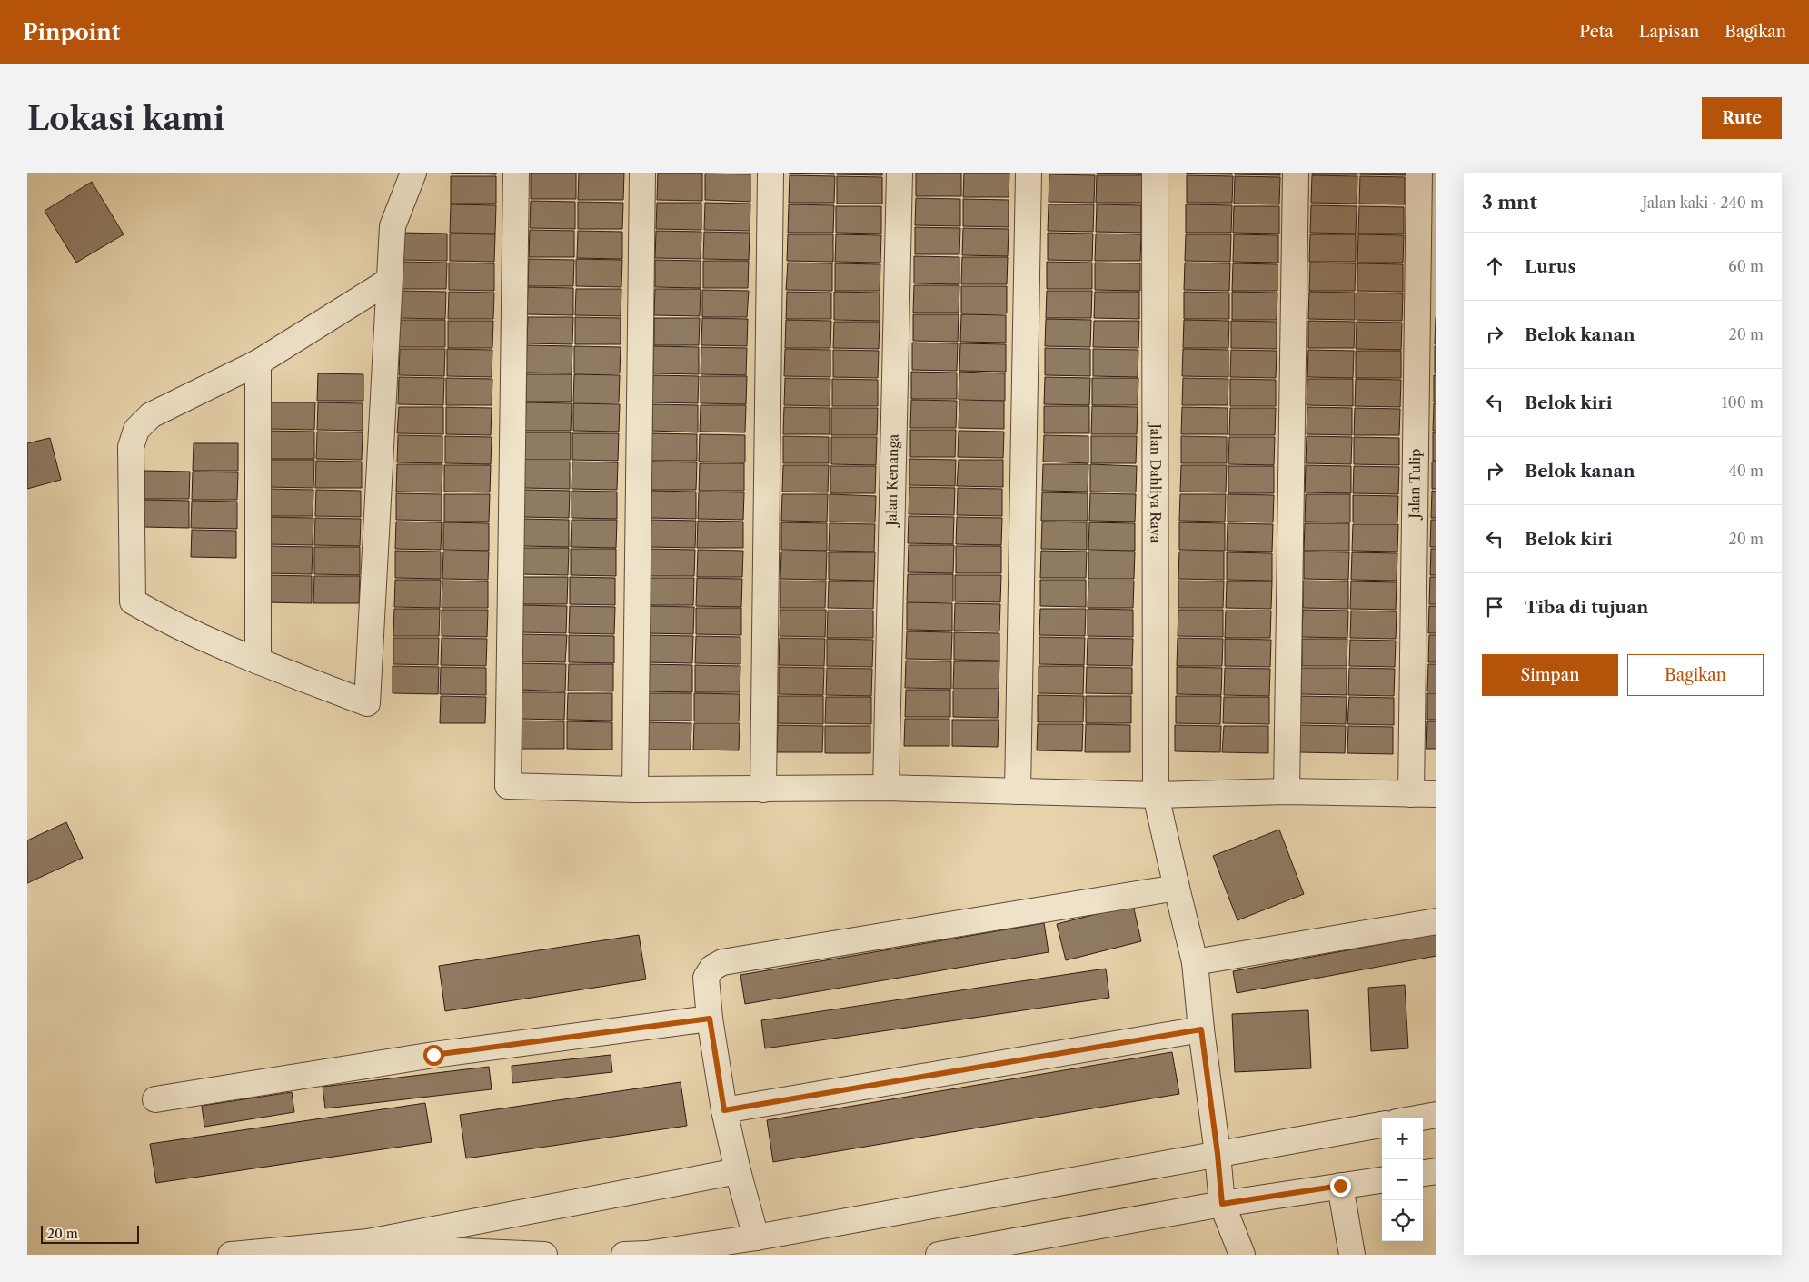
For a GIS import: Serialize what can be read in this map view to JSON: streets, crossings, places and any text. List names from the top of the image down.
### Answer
{
  "streets": {
    "street": ["Jalan Kenanga", "Jalan Dahliya Raya", "Jalan Tulip"]
  },
  "scale_bar": "20 m",
  "page": {
    "header": "Pinpoint",
    "nav": ["Peta", "Lapisan", "Bagikan"],
    "buttons": [
      "Rute",
      ["Simpan", "Bagikan"]
    ],
    "title": "Lokasi kami",
    "heading": ["3 mnt", "Jalan kaki · 240 m"],
    "list": [
      ["Lurus", "60 m"],
      ["Belok kanan", "20 m"],
      ["Belok kiri", "100 m"],
      ["Belok kanan", "40 m"],
      ["Belok kiri", "20 m"],
      "Tiba di tujuan"
    ],
    "map_buttons": ["+", "−"],
    "scale": "20 m"
  }
}
